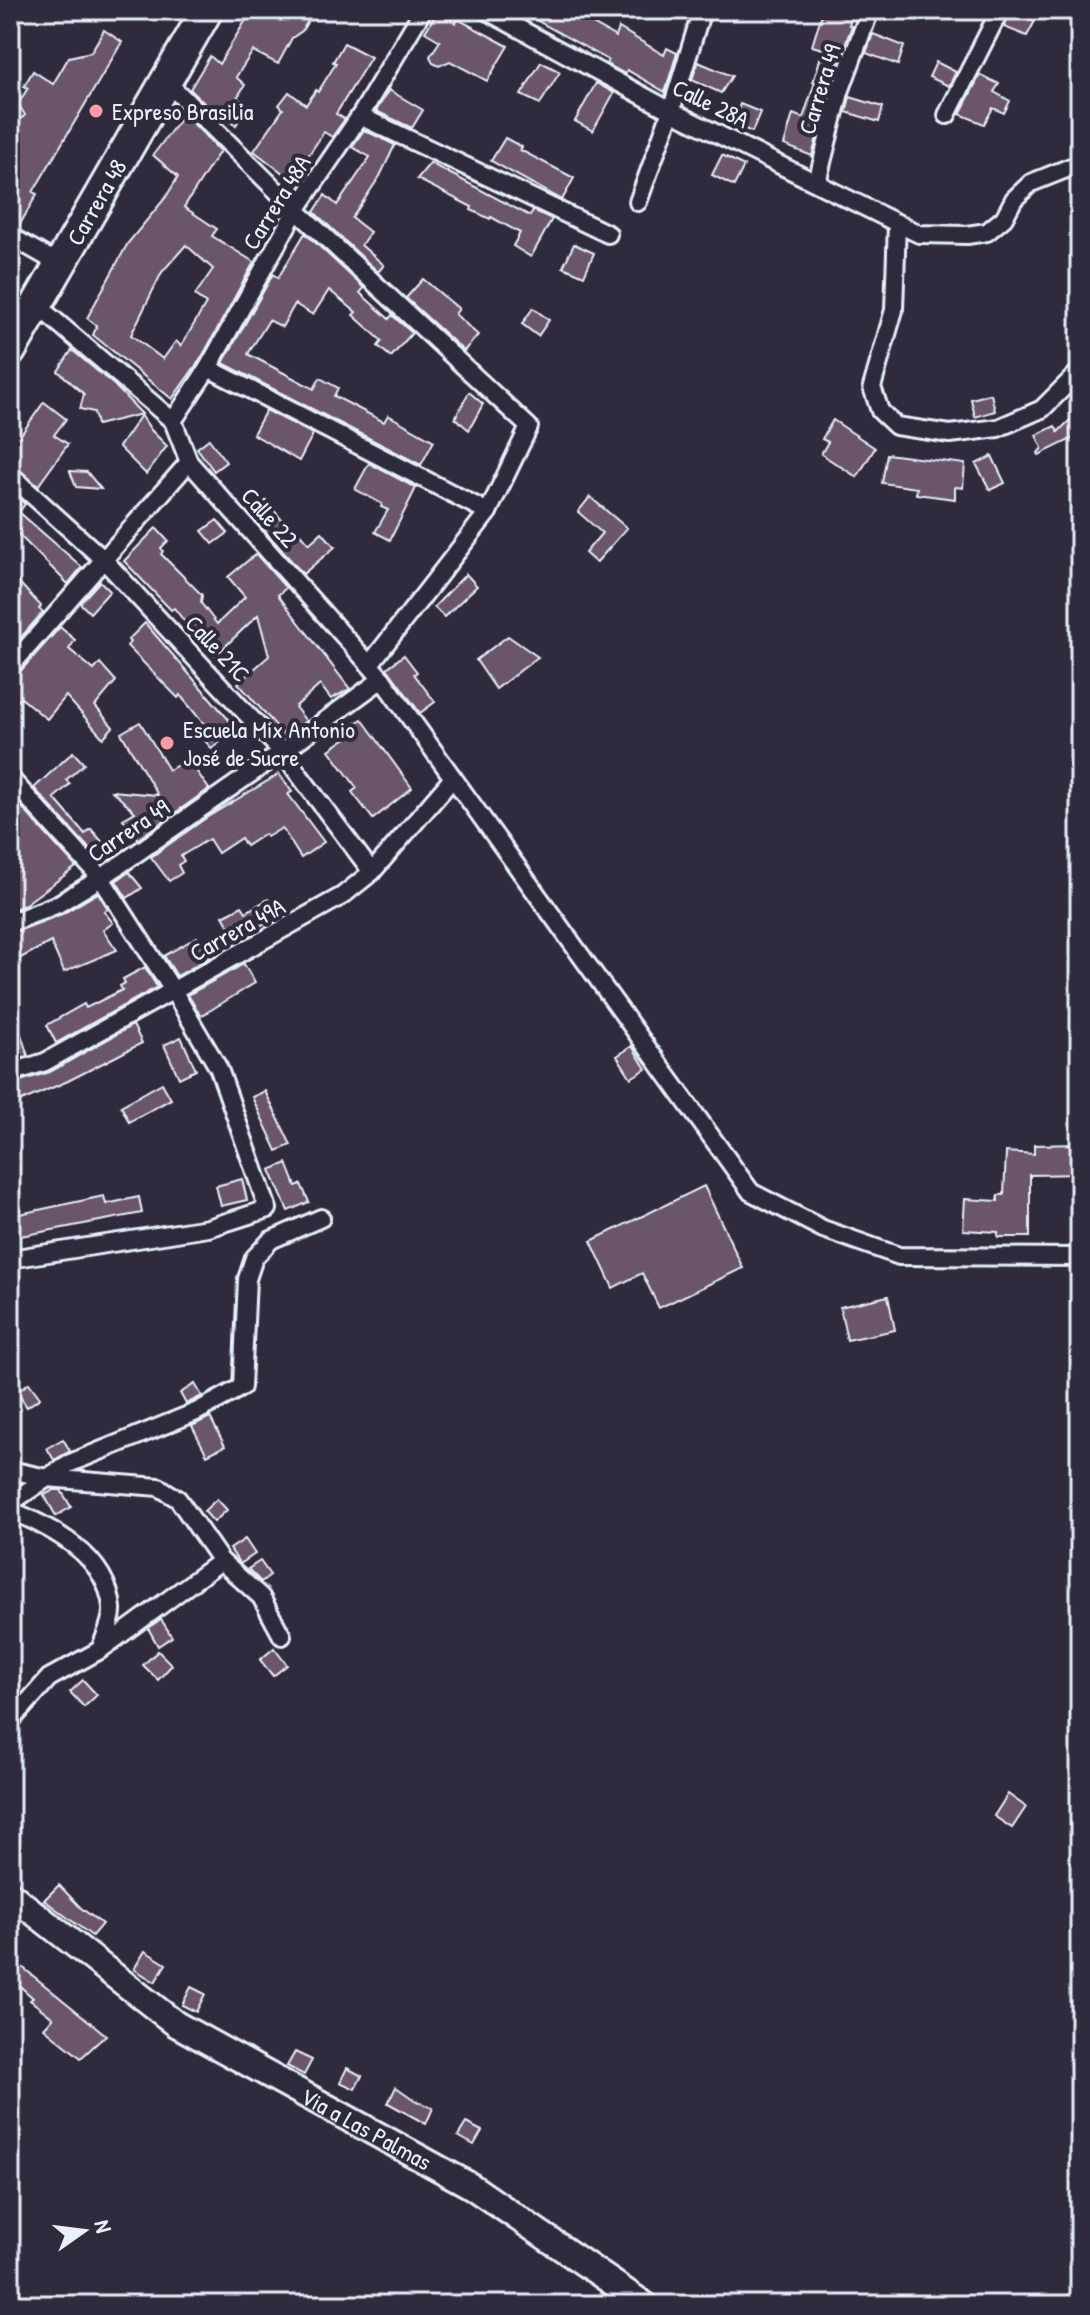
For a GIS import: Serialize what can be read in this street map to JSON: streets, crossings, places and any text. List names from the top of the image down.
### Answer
{
  "streets": {
    "highway": ["Carrera 48"],
    "street": [
      "Carrera 49",
      "Calle 28A",
      "Carrera 48A",
      "Calle 22",
      "Calle 21C",
      "Carrera 49A",
      "Via a Las Palmas"
    ]
  },
  "crossings": [
    ["Carrera 49", "Calle 28A"],
    ["Carrera 49", "Calle 22"],
    ["Carrera 49", "Calle 21C"],
    ["Carrera 48", "Calle 22"],
    ["Carrera 48A", "Calle 22"],
    ["Calle 22", "Carrera 49A"],
    ["Calle 21C", "Carrera 49A"]
  ],
  "places": ["Expreso Brasilia", "Escuela Mix Antonio José de Sucre"],
  "north": "right"
}
